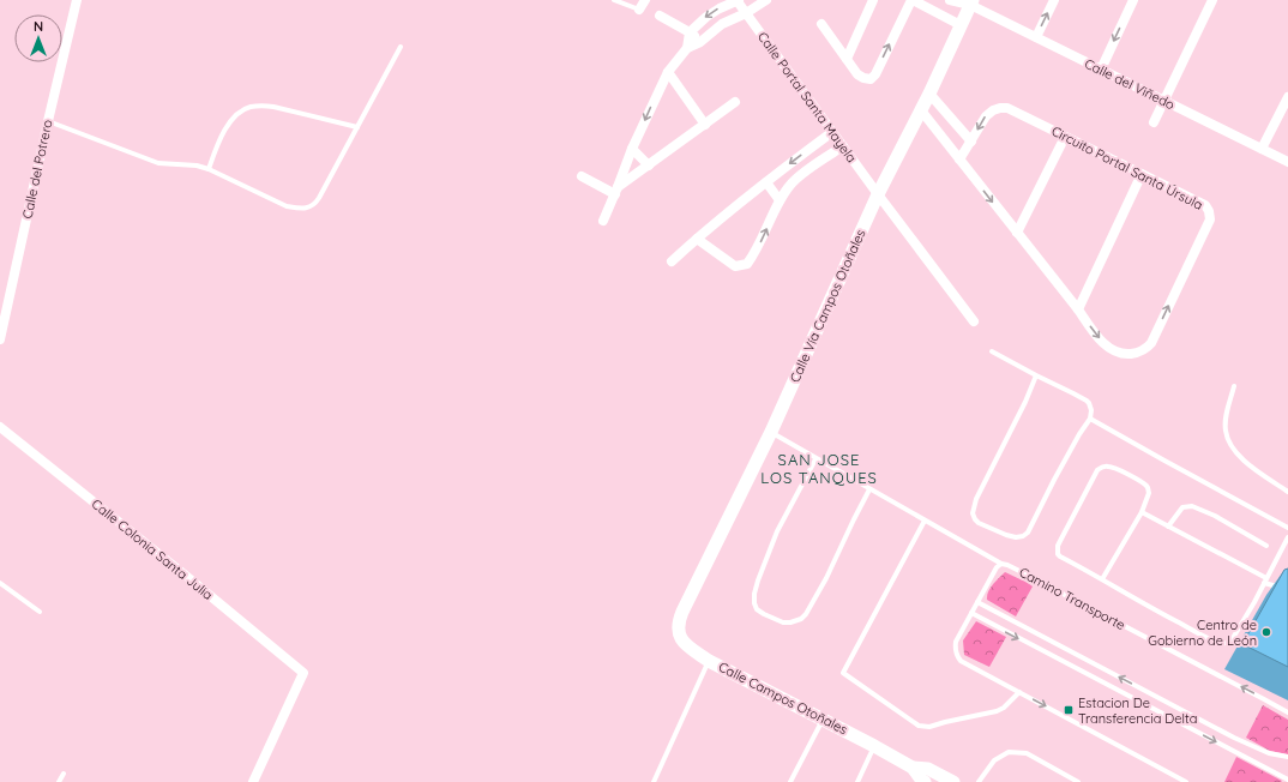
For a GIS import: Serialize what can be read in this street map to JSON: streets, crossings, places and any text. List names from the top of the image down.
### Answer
{
  "streets": {
    "street": [
      "Calle del Viñedo",
      "Calle Portal Santa Mayela",
      "Circuito Portal Santa Úrsula",
      "Calle del Potrero",
      "Calle Vía Campos Otoñales",
      "Calle Colonia Santa Julia",
      "Calle Campos Otoñales"
    ],
    "lane": ["Camino Transporte"]
  },
  "crossings": [
    ["Calle del Viñedo", "Calle Vía Campos Otoñales"],
    ["Calle Portal Santa Mayela", "Calle Vía Campos Otoñales"],
    ["Circuito Portal Santa Úrsula", "Calle Vía Campos Otoñales"],
    ["Calle Vía Campos Otoñales", "Camino Transporte"],
    ["Calle Vía Campos Otoñales", "Calle Campos Otoñales"]
  ],
  "one_way": ["Camino Transporte"],
  "districts": ["SAN JOSE LOS TANQUES"],
  "places": {
    "other": ["Centro de Gobierno de León"],
    "transit": ["Estacion De Transferencia Delta"]
  },
  "north": "top"
}
